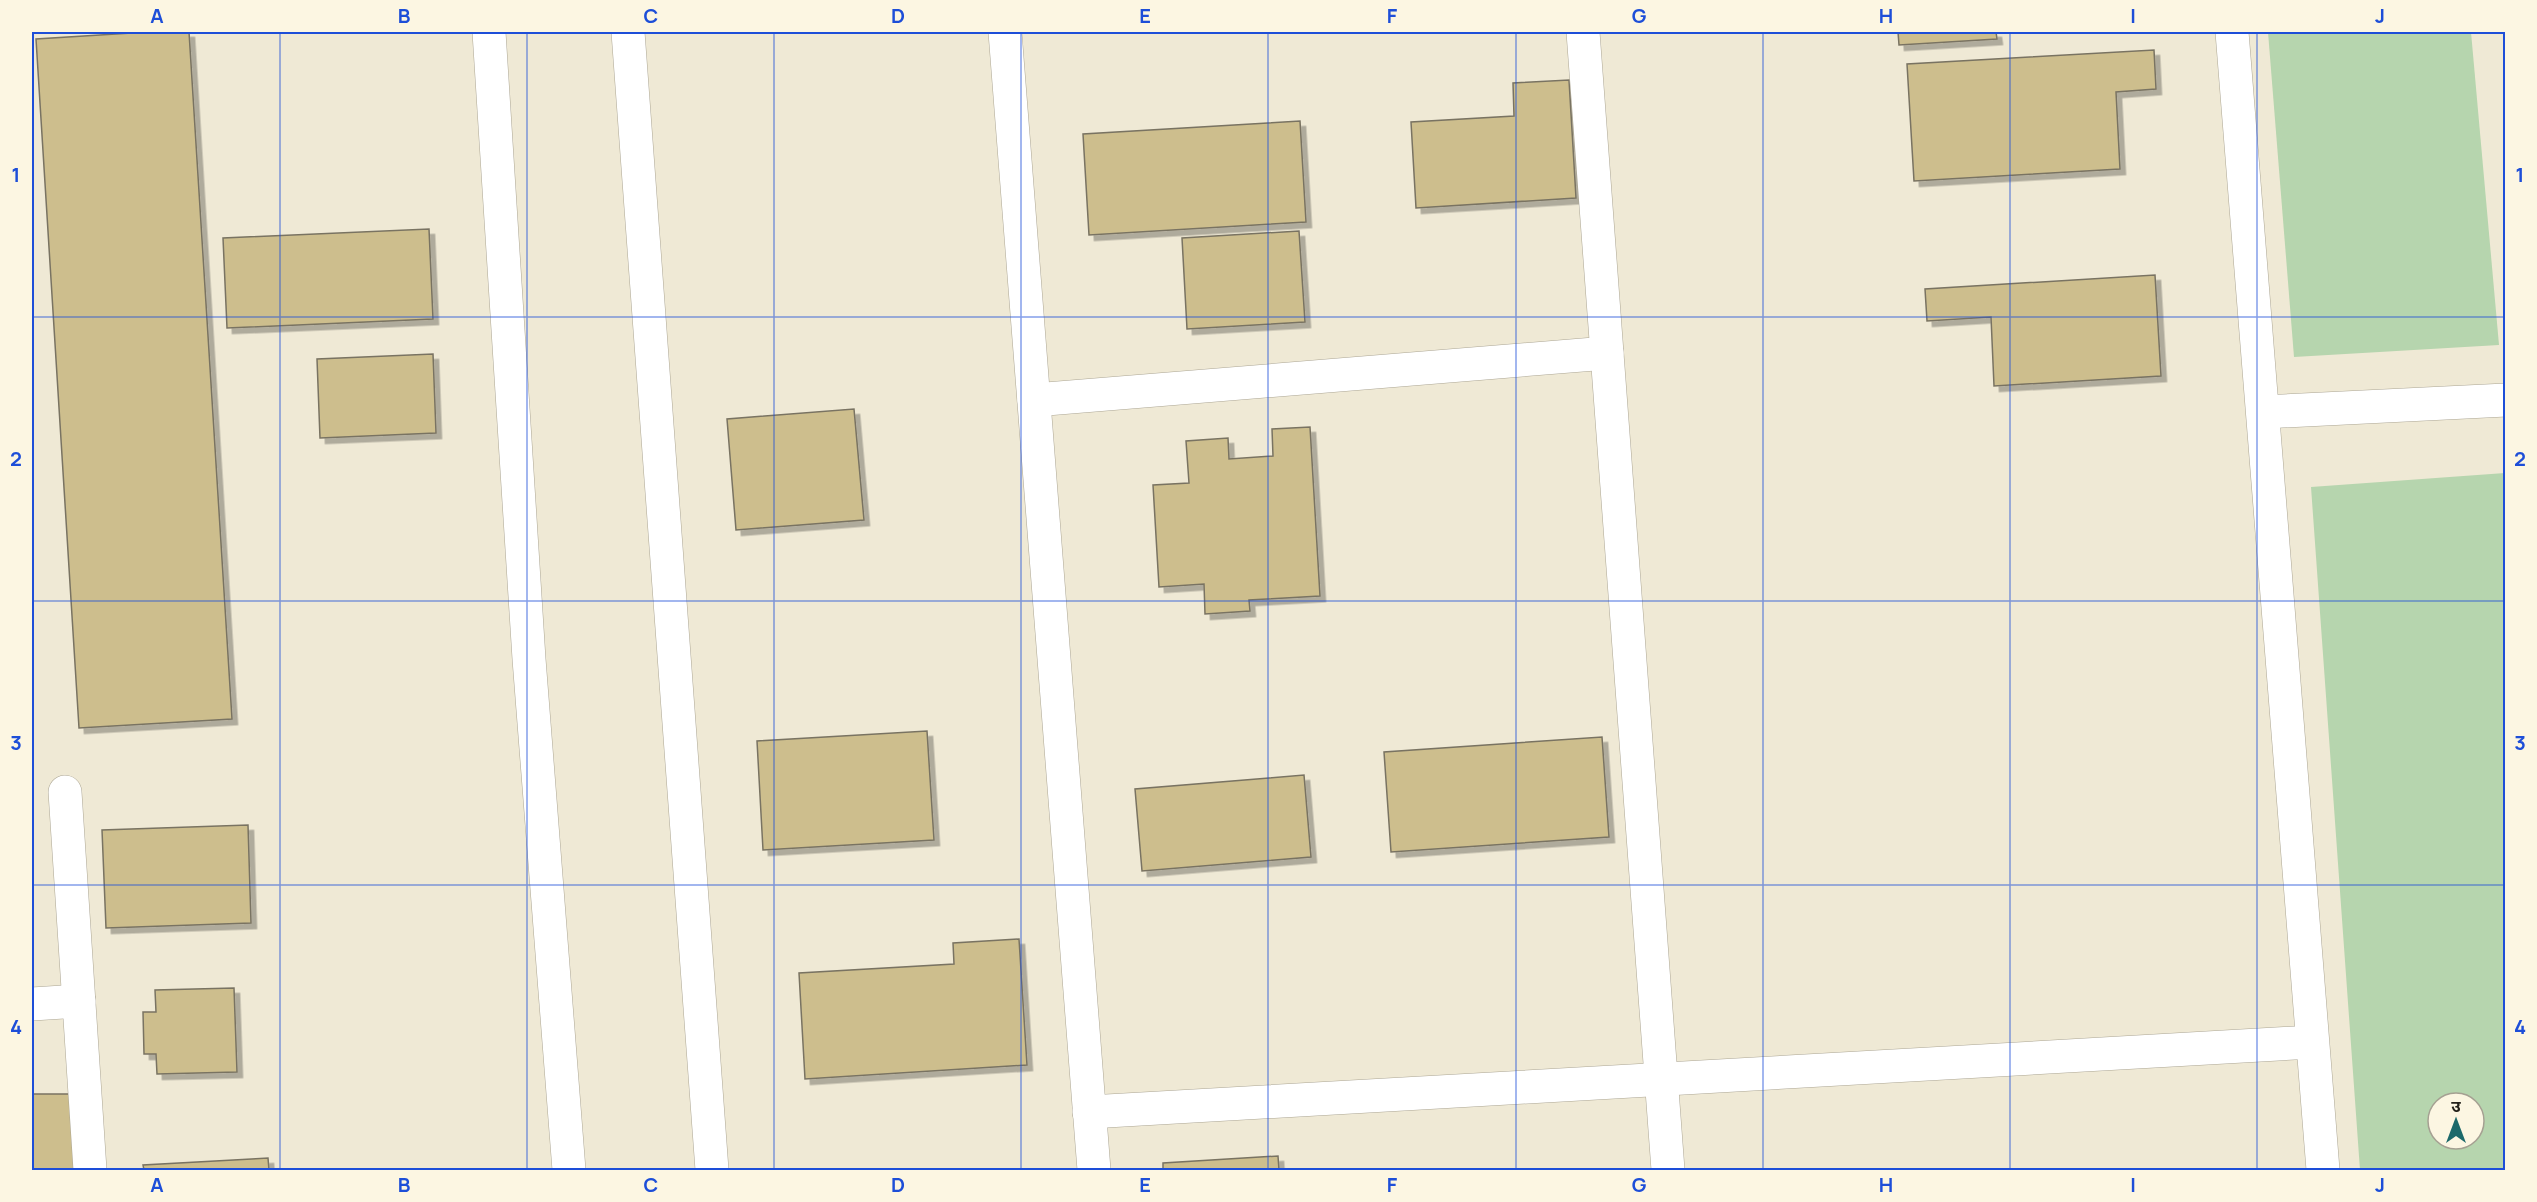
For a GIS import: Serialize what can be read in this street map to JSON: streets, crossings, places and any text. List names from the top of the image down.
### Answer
{
  "north": "top",
  "grid": {
    "columns": [
      "A",
      "B",
      "C",
      "D",
      "E",
      "F",
      "G",
      "H",
      "I",
      "J"
    ],
    "rows": [
      "1",
      "2",
      "3",
      "4"
    ]
  }
}
